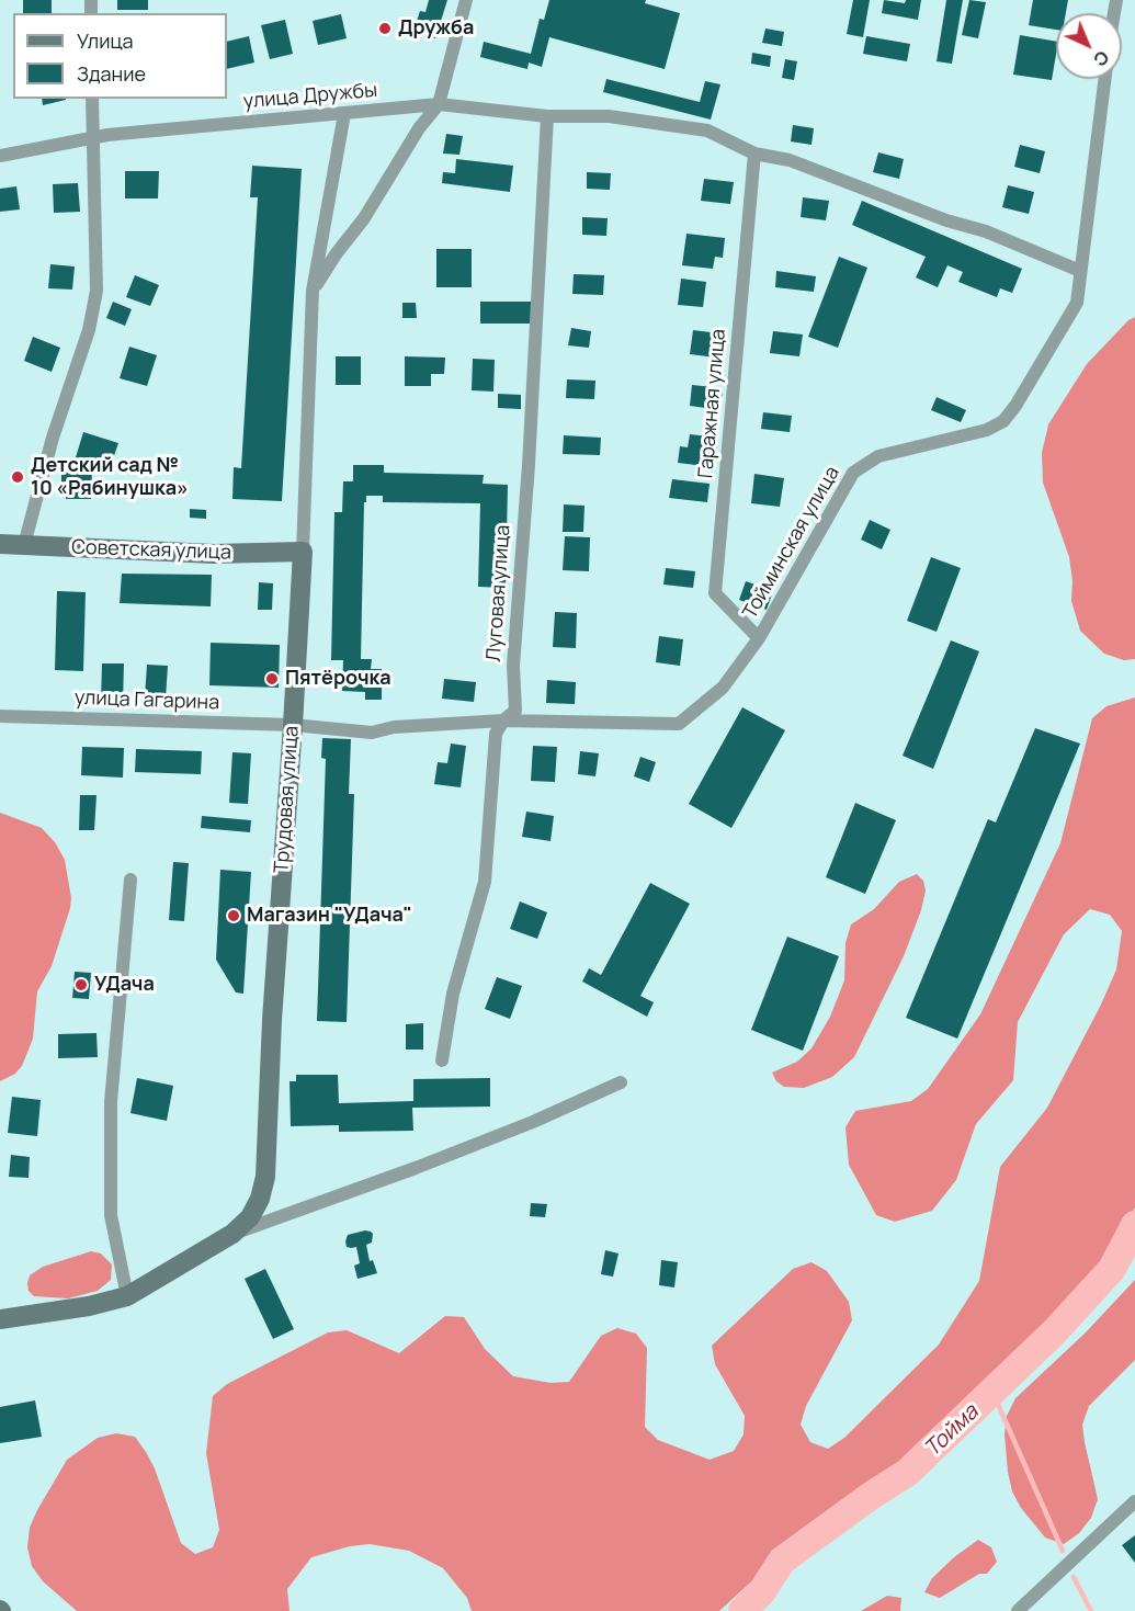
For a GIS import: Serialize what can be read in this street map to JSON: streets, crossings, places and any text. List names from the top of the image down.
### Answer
{
  "streets": {
    "street": [
      "улица Дружбы",
      "Гаражная улица",
      "Тойминская улица",
      "Советская улица",
      "Луговая улица",
      "улица Гагарина",
      "Трудовая улица"
    ]
  },
  "crossings": [
    ["улица Дружбы", "Гаражная улица"],
    ["улица Дружбы", "Тойминская улица"],
    ["улица Дружбы", "Луговая улица"],
    ["Гаражная улица", "Тойминская улица"],
    ["Тойминская улица", "Луговая улица"],
    ["Тойминская улица", "улица Гагарина"],
    ["Тойминская улица", "Трудовая улица"],
    ["Советская улица", "Трудовая улица"],
    ["улица Гагарина", "Трудовая улица"]
  ],
  "water": ["Тойма"],
  "places": [
    "Дружба",
    "Детский сад № 10 «Рябинушка»",
    "Пятёрочка",
    "Магазин \"УДача\"",
    "УДача"
  ],
  "legend": ["Улица", "Здание"],
  "north": "bottom right"
}
